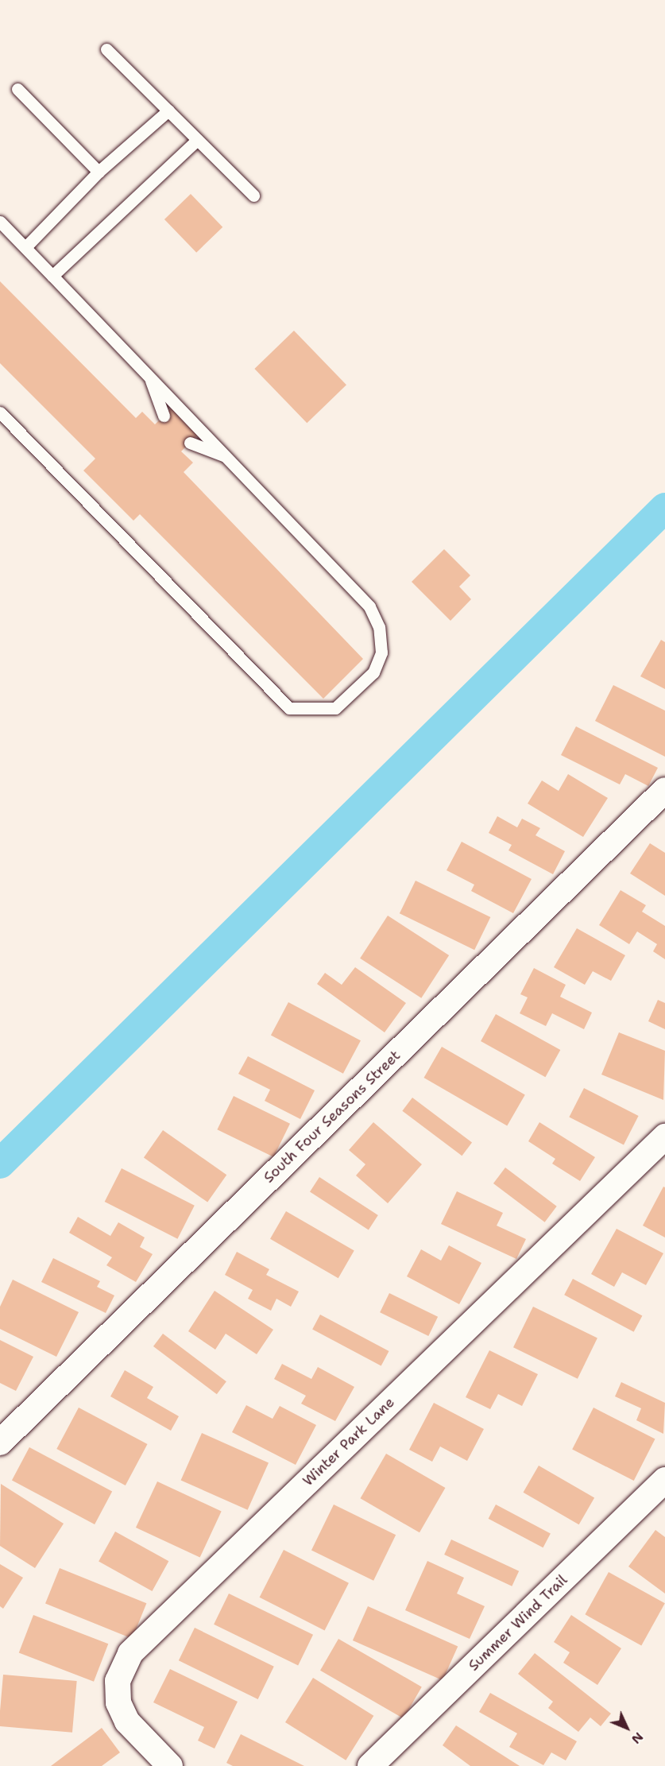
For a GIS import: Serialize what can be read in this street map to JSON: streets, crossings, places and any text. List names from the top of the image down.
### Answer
{
  "streets": {
    "street": ["South Four Seasons Street", "Winter Park Lane", "Summer Wind Trail"]
  },
  "north": "bottom right"
}
